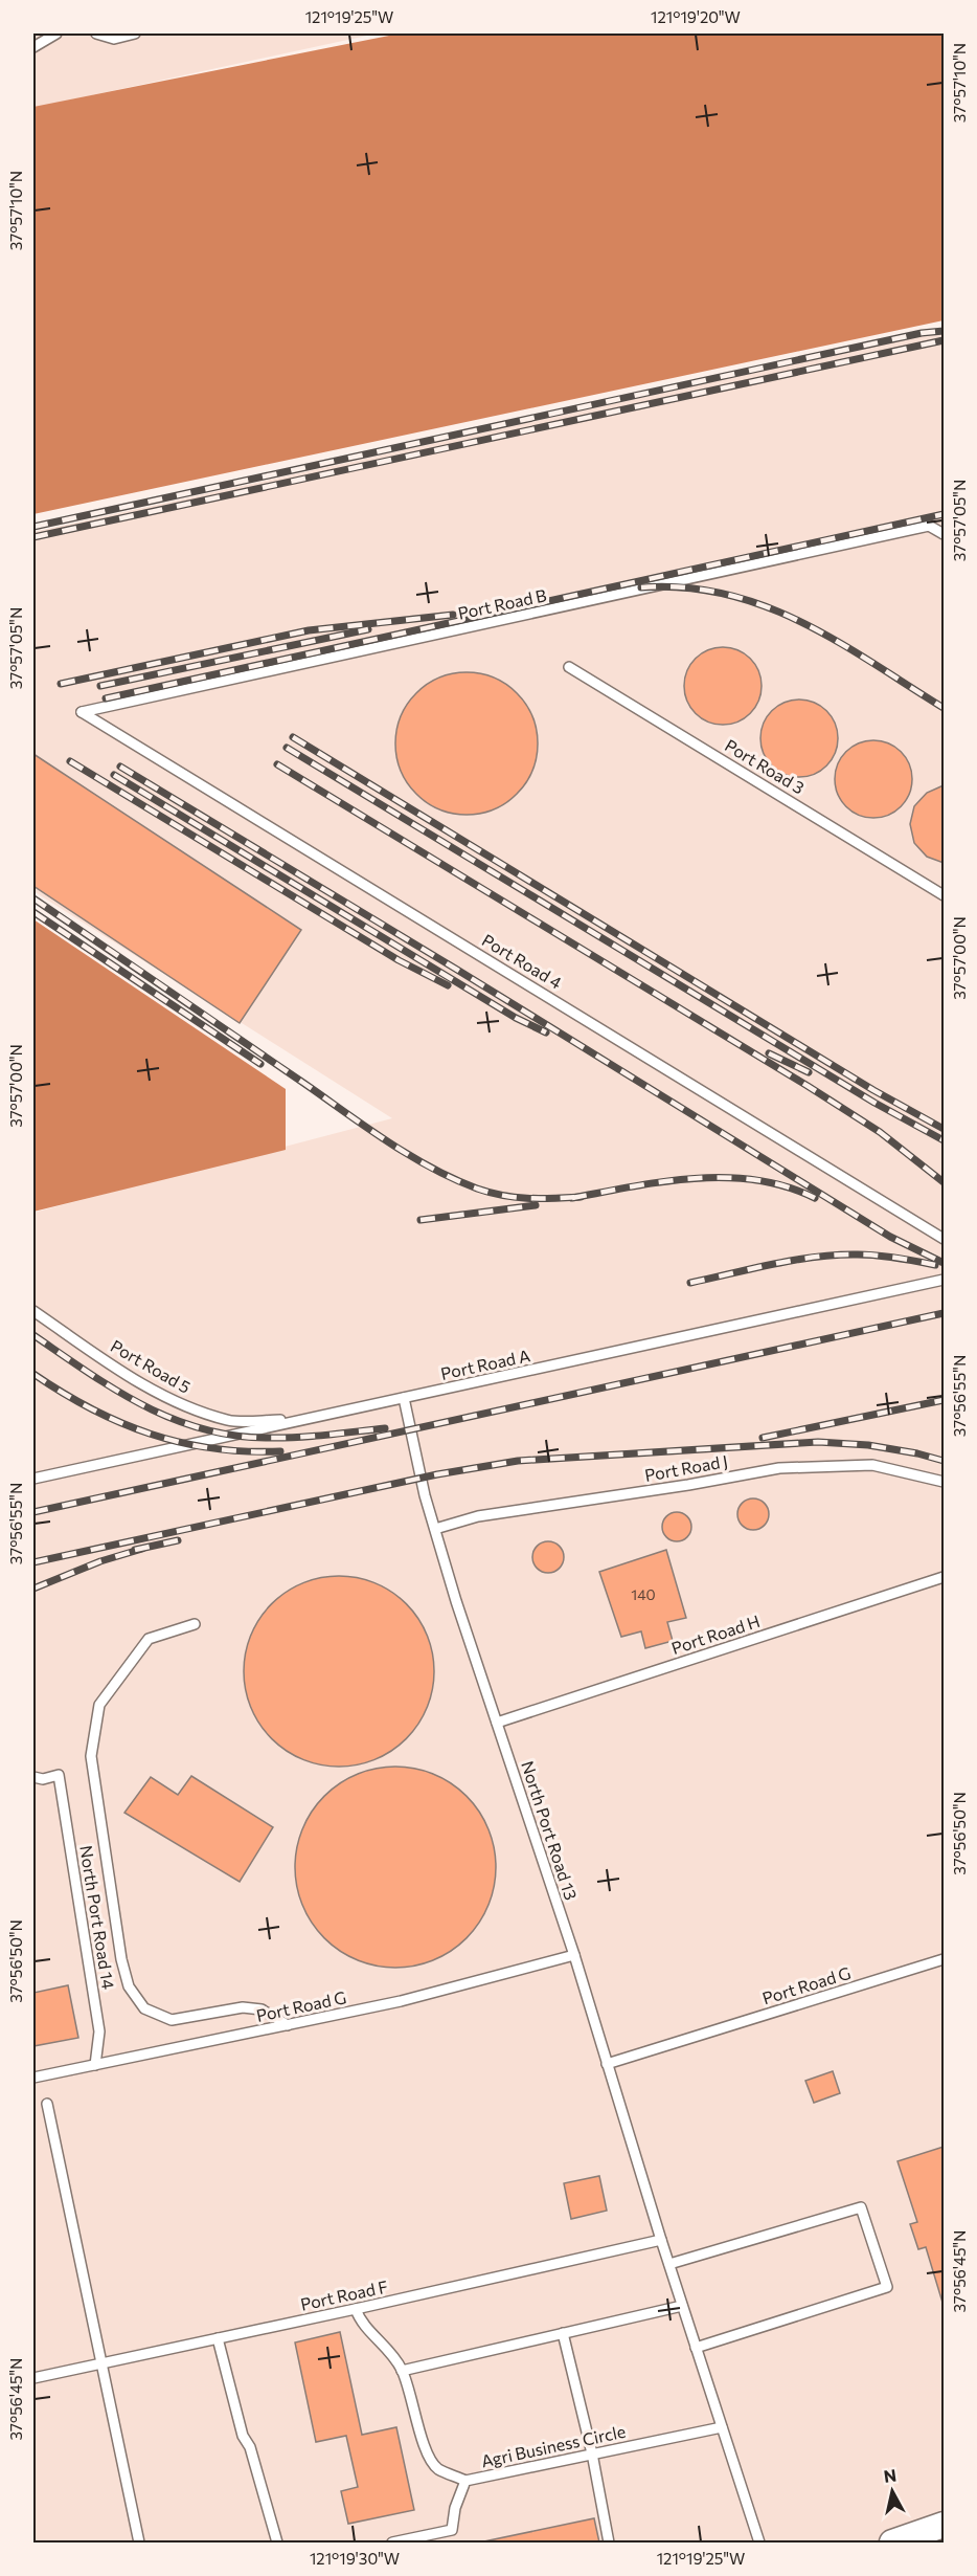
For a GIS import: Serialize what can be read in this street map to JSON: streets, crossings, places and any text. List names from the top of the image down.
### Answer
{
  "streets": {
    "lane": [
      "Port Road B",
      "Port Road 3",
      "Port Road 4",
      "Port Road A",
      "Port Road 5",
      "Port Road J",
      "Port Road H",
      "North Port Road 13",
      "North Port Road 14",
      "Port Road G",
      "Port Road F",
      "Agri Business Circle"
    ]
  },
  "crossings": [
    ["Port Road B", "Port Road 4"],
    ["Port Road A", "Port Road 5"],
    ["Port Road A", "North Port Road 13"],
    ["Port Road J", "North Port Road 13"],
    ["Port Road H", "North Port Road 13"],
    ["North Port Road 13", "Port Road G"],
    ["North Port Road 13", "Port Road F"],
    ["North Port Road 14", "Port Road G"]
  ],
  "house_numbers": ["140"],
  "north": "top",
  "coordinates": [
    "121°19'25\"W",
    "121°19'20\"W",
    "37°57'10\"N",
    "37°57'05\"N",
    "37°57'00\"N",
    "37°56'55\"N",
    "37°56'50\"N",
    "37°56'45\"N",
    "121°19'30\"W"
  ]
}
